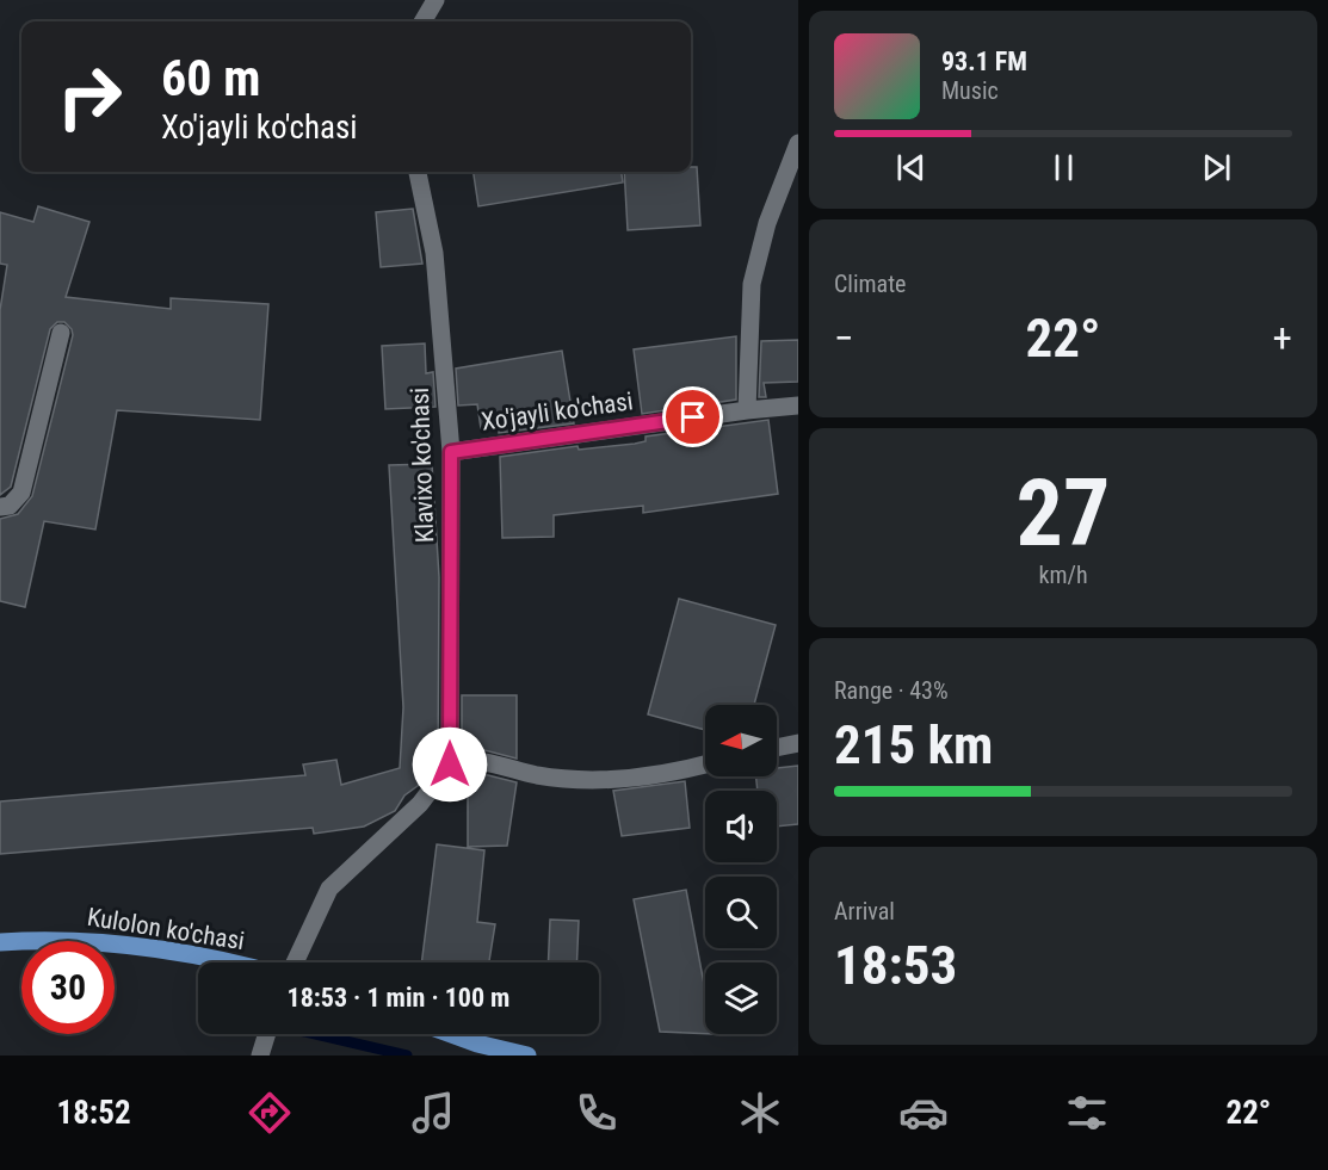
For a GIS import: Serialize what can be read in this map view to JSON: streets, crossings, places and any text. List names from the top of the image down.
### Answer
{
  "streets": {
    "main road": ["Kulolon ko'chasi"],
    "street": ["Xo'jayli ko'chasi", "Klavixo ko'chasi"]
  },
  "crossings": [
    ["Xo'jayli ko'chasi", "Klavixo ko'chasi"]
  ],
  "north": "left",
  "page": {
    "turn": ["60 m", "Xo'jayli ko'chasi"],
    "song": ["93.1 FM", "Music"],
    "tile": [
      "Climate",
      ["27", "km/h"],
      ["Range · 43%", "215 km"],
      ["Arrival", "18:53"]
    ],
    "heat": ["−", "22°", "+"],
    "limit": "30",
    "trip": "18:53 · 1 min · 100 m",
    "tabs": ["18:52", "22°"]
  }
}
